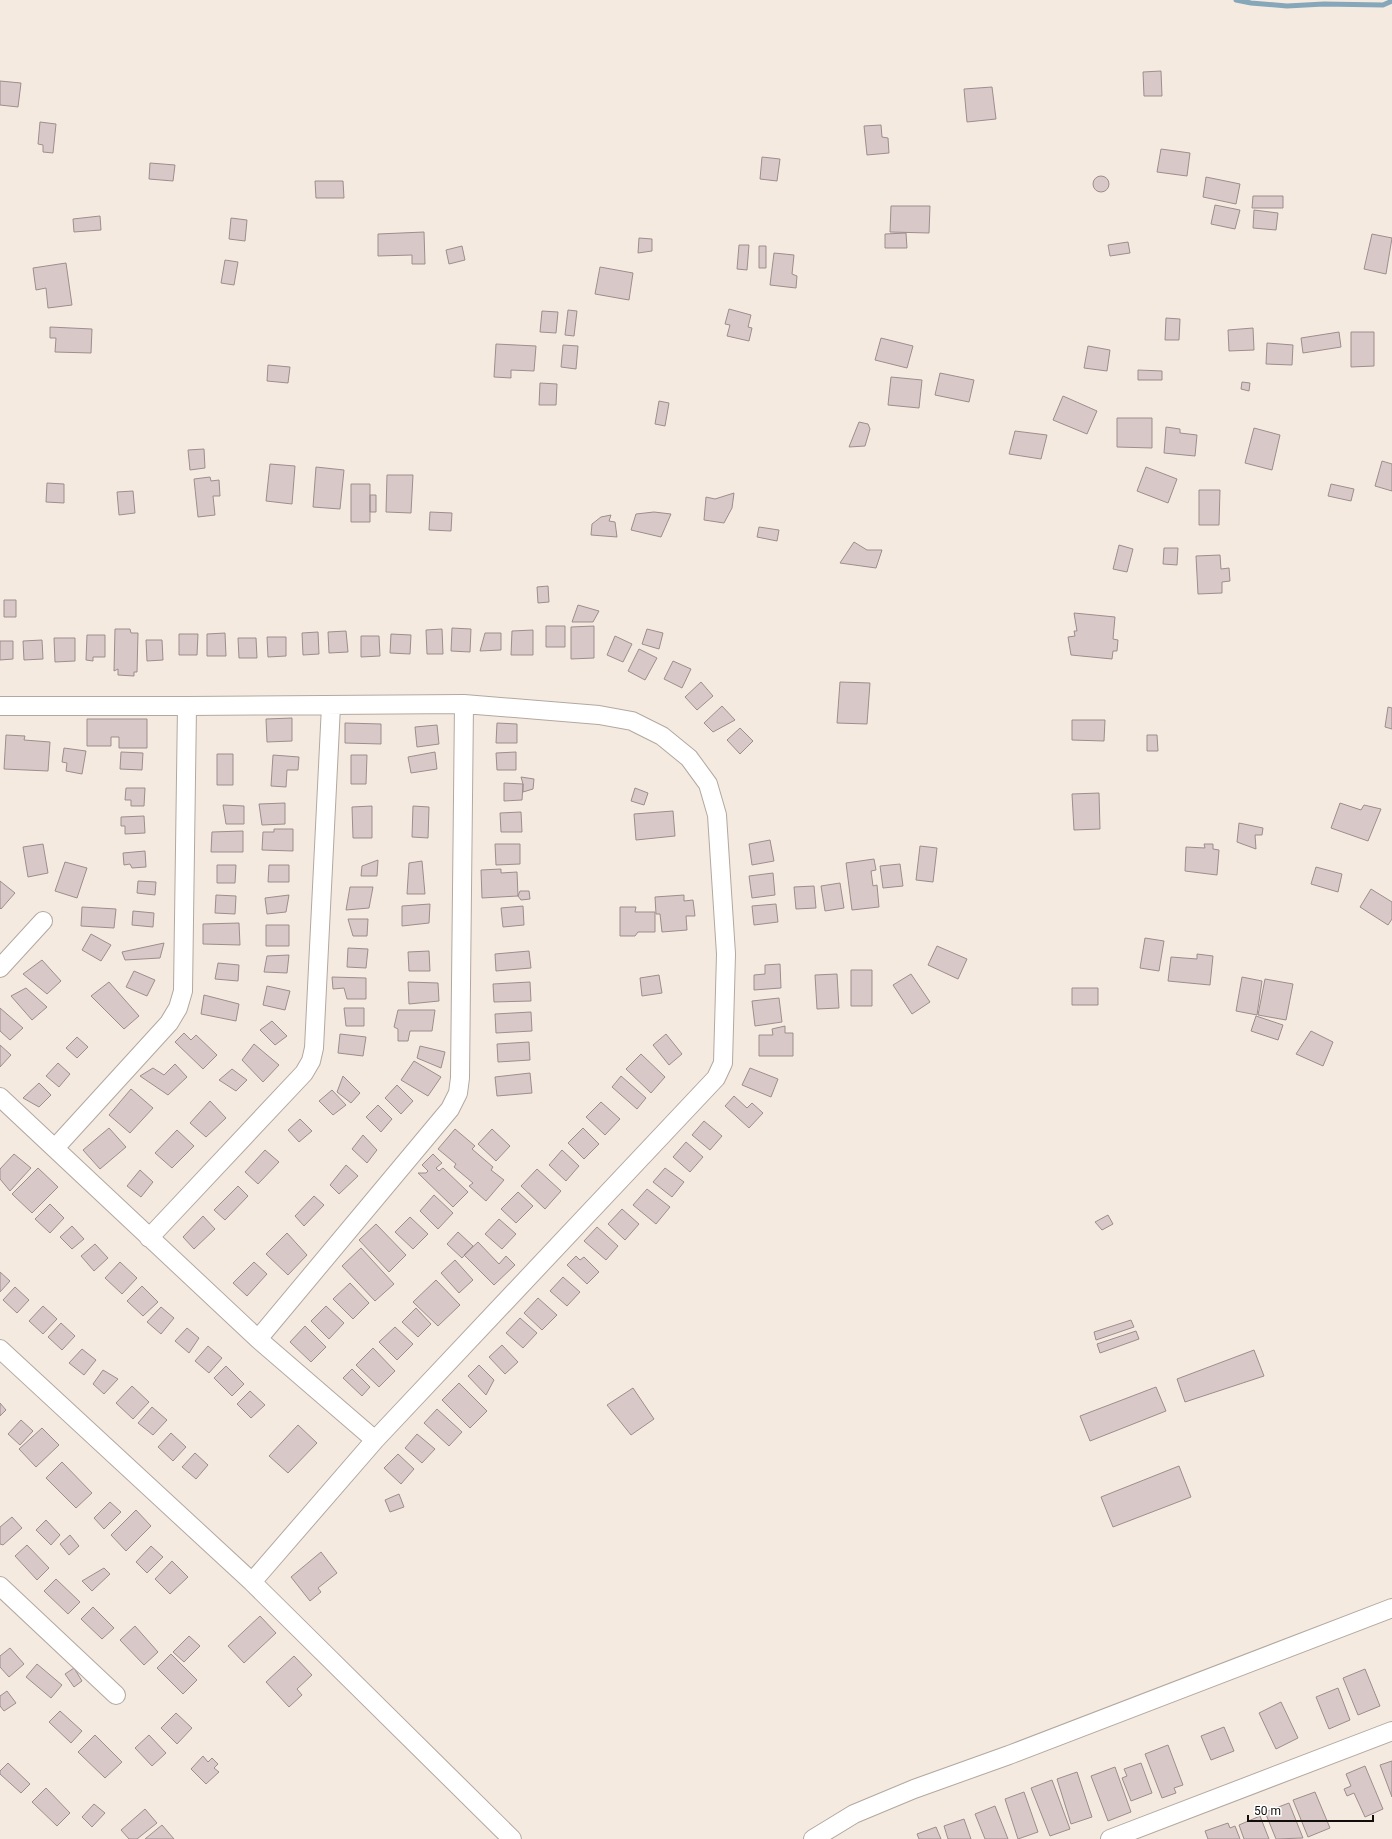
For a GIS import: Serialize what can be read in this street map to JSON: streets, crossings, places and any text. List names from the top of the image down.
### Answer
{
  "scale_bar": "50 m"
}
